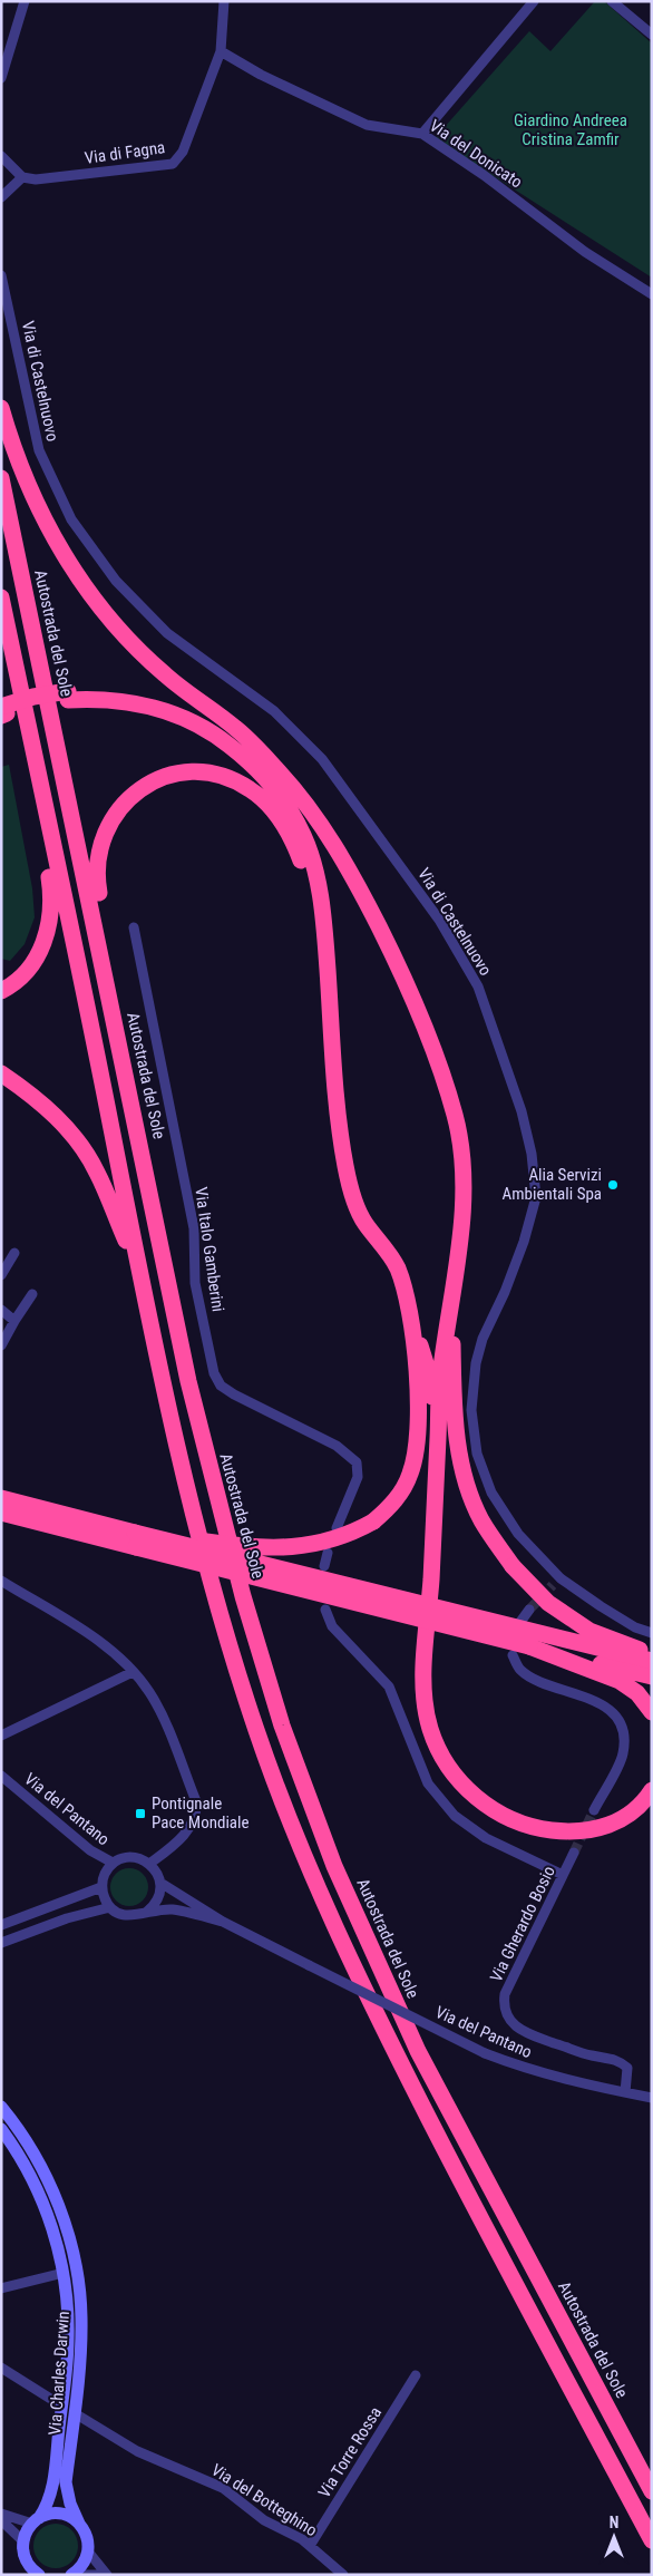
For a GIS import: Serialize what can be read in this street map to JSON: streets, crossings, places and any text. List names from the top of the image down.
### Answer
{
  "streets": {
    "highway": ["Autostrada del Sole"],
    "main road": ["Via Charles Darwin"],
    "street": [
      "Via di Fagna",
      "Via del Donicato",
      "Via di Castelnuovo",
      "Via Italo Gamberini",
      "Via del Pantano",
      "Via Gherardo Bosio",
      "Via Torre Rossa",
      "Via del Botteghino"
    ]
  },
  "crossings": [
    ["Via di Fagna", "Via del Donicato"],
    ["Via del Pantano", "Via Gherardo Bosio"],
    ["Via Charles Darwin", "Via del Botteghino"],
    ["Via Torre Rossa", "Via del Botteghino"]
  ],
  "parks": ["Giardino Andreea Cristina Zamfir"],
  "places": {
    "other": ["Alia Servizi Ambientali Spa"],
    "transit": ["Pontignale Pace Mondiale"]
  },
  "north": "top"
}
